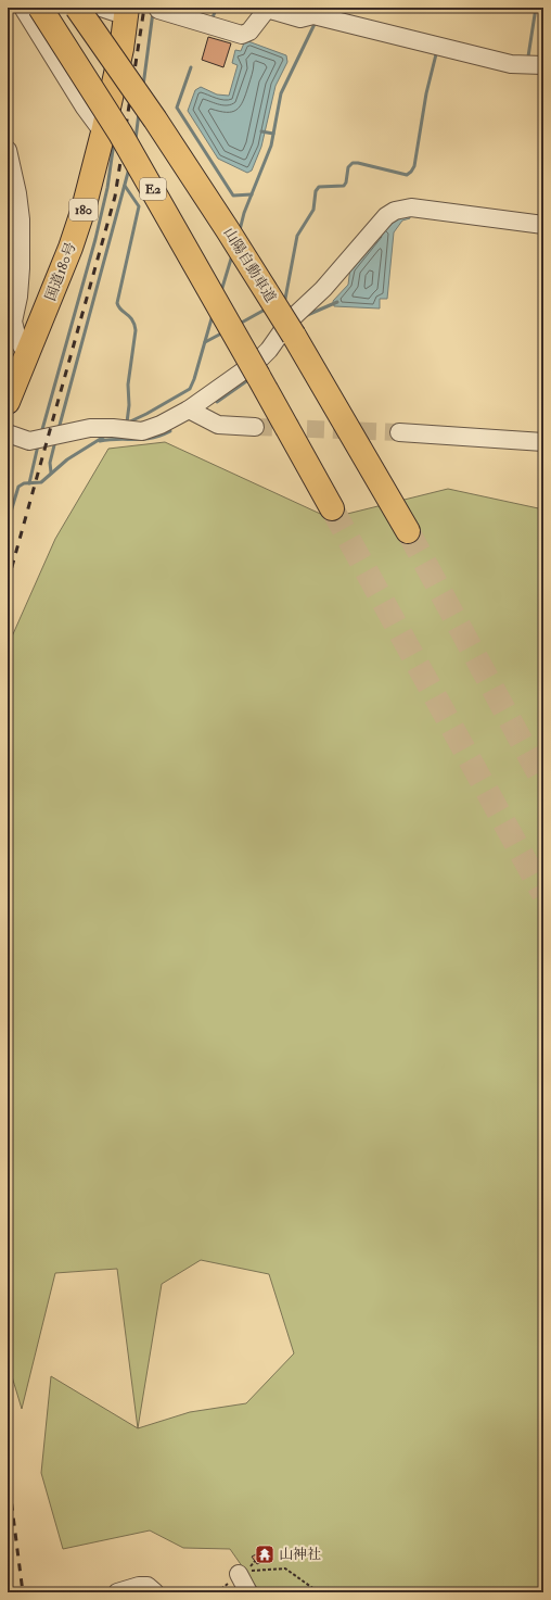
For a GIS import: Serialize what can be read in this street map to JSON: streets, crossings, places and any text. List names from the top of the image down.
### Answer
{
  "streets": {
    "highway": [
      "E2",
      "180",
      "山陽自動車道",
      "国道180号"
    ]
  },
  "places": {
    "temple": ["山神社"]
  }
}
